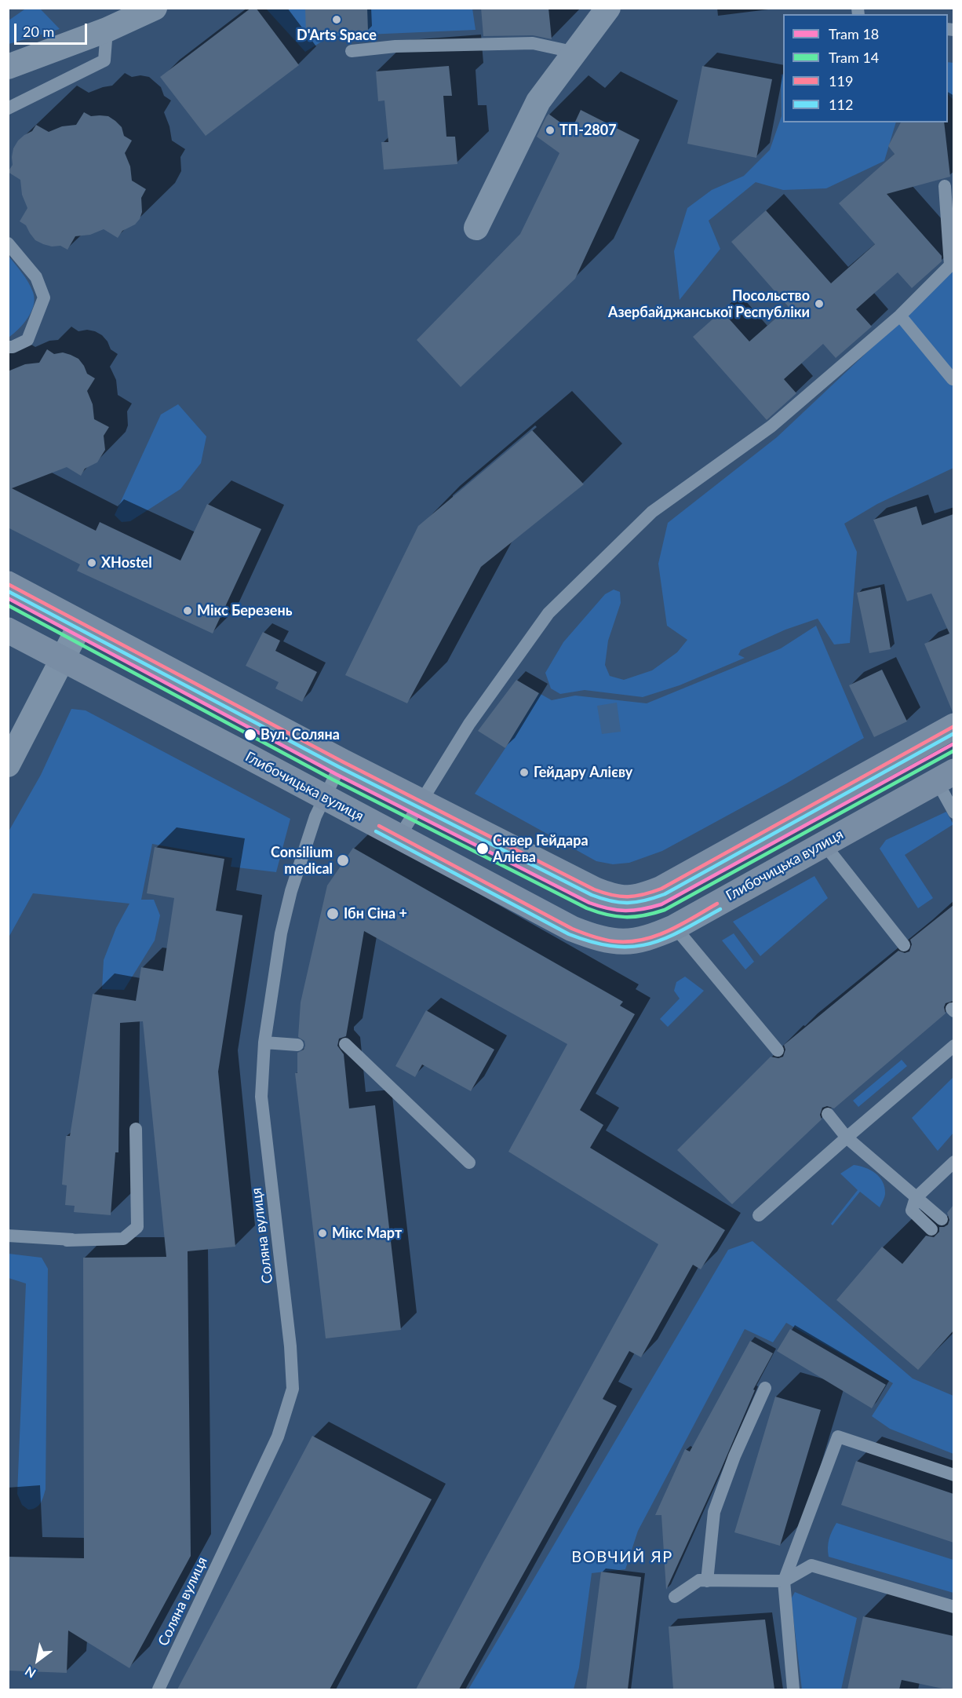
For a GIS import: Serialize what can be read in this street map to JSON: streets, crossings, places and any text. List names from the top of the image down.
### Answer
{
  "streets": {
    "main road": ["Глибочицька вулиця"],
    "lane": ["Соляна вулиця"]
  },
  "crossings": [
    ["Глибочицька вулиця", "Соляна вулиця"]
  ],
  "districts": ["ВОВЧИЙ ЯР"],
  "places": [
    "D'Arts Space",
    "ТП-2807",
    "Посольство Азербайджанської Республіки",
    "XHostel",
    "Мікс Березень",
    "Вул. Соляна",
    "Гейдару Алієву",
    "Сквер Гейдара Алієва",
    "Consilium medical",
    "Ібн Сіна +",
    "Мікс Март"
  ],
  "lines": [
    "transit line 119",
    "transit line 112",
    "tram line 18",
    "tram line 14"
  ],
  "legend": [
    "Tram 18",
    "Tram 14",
    "119",
    "112"
  ],
  "scale_bar": "20 m",
  "north": "bottom left"
}
